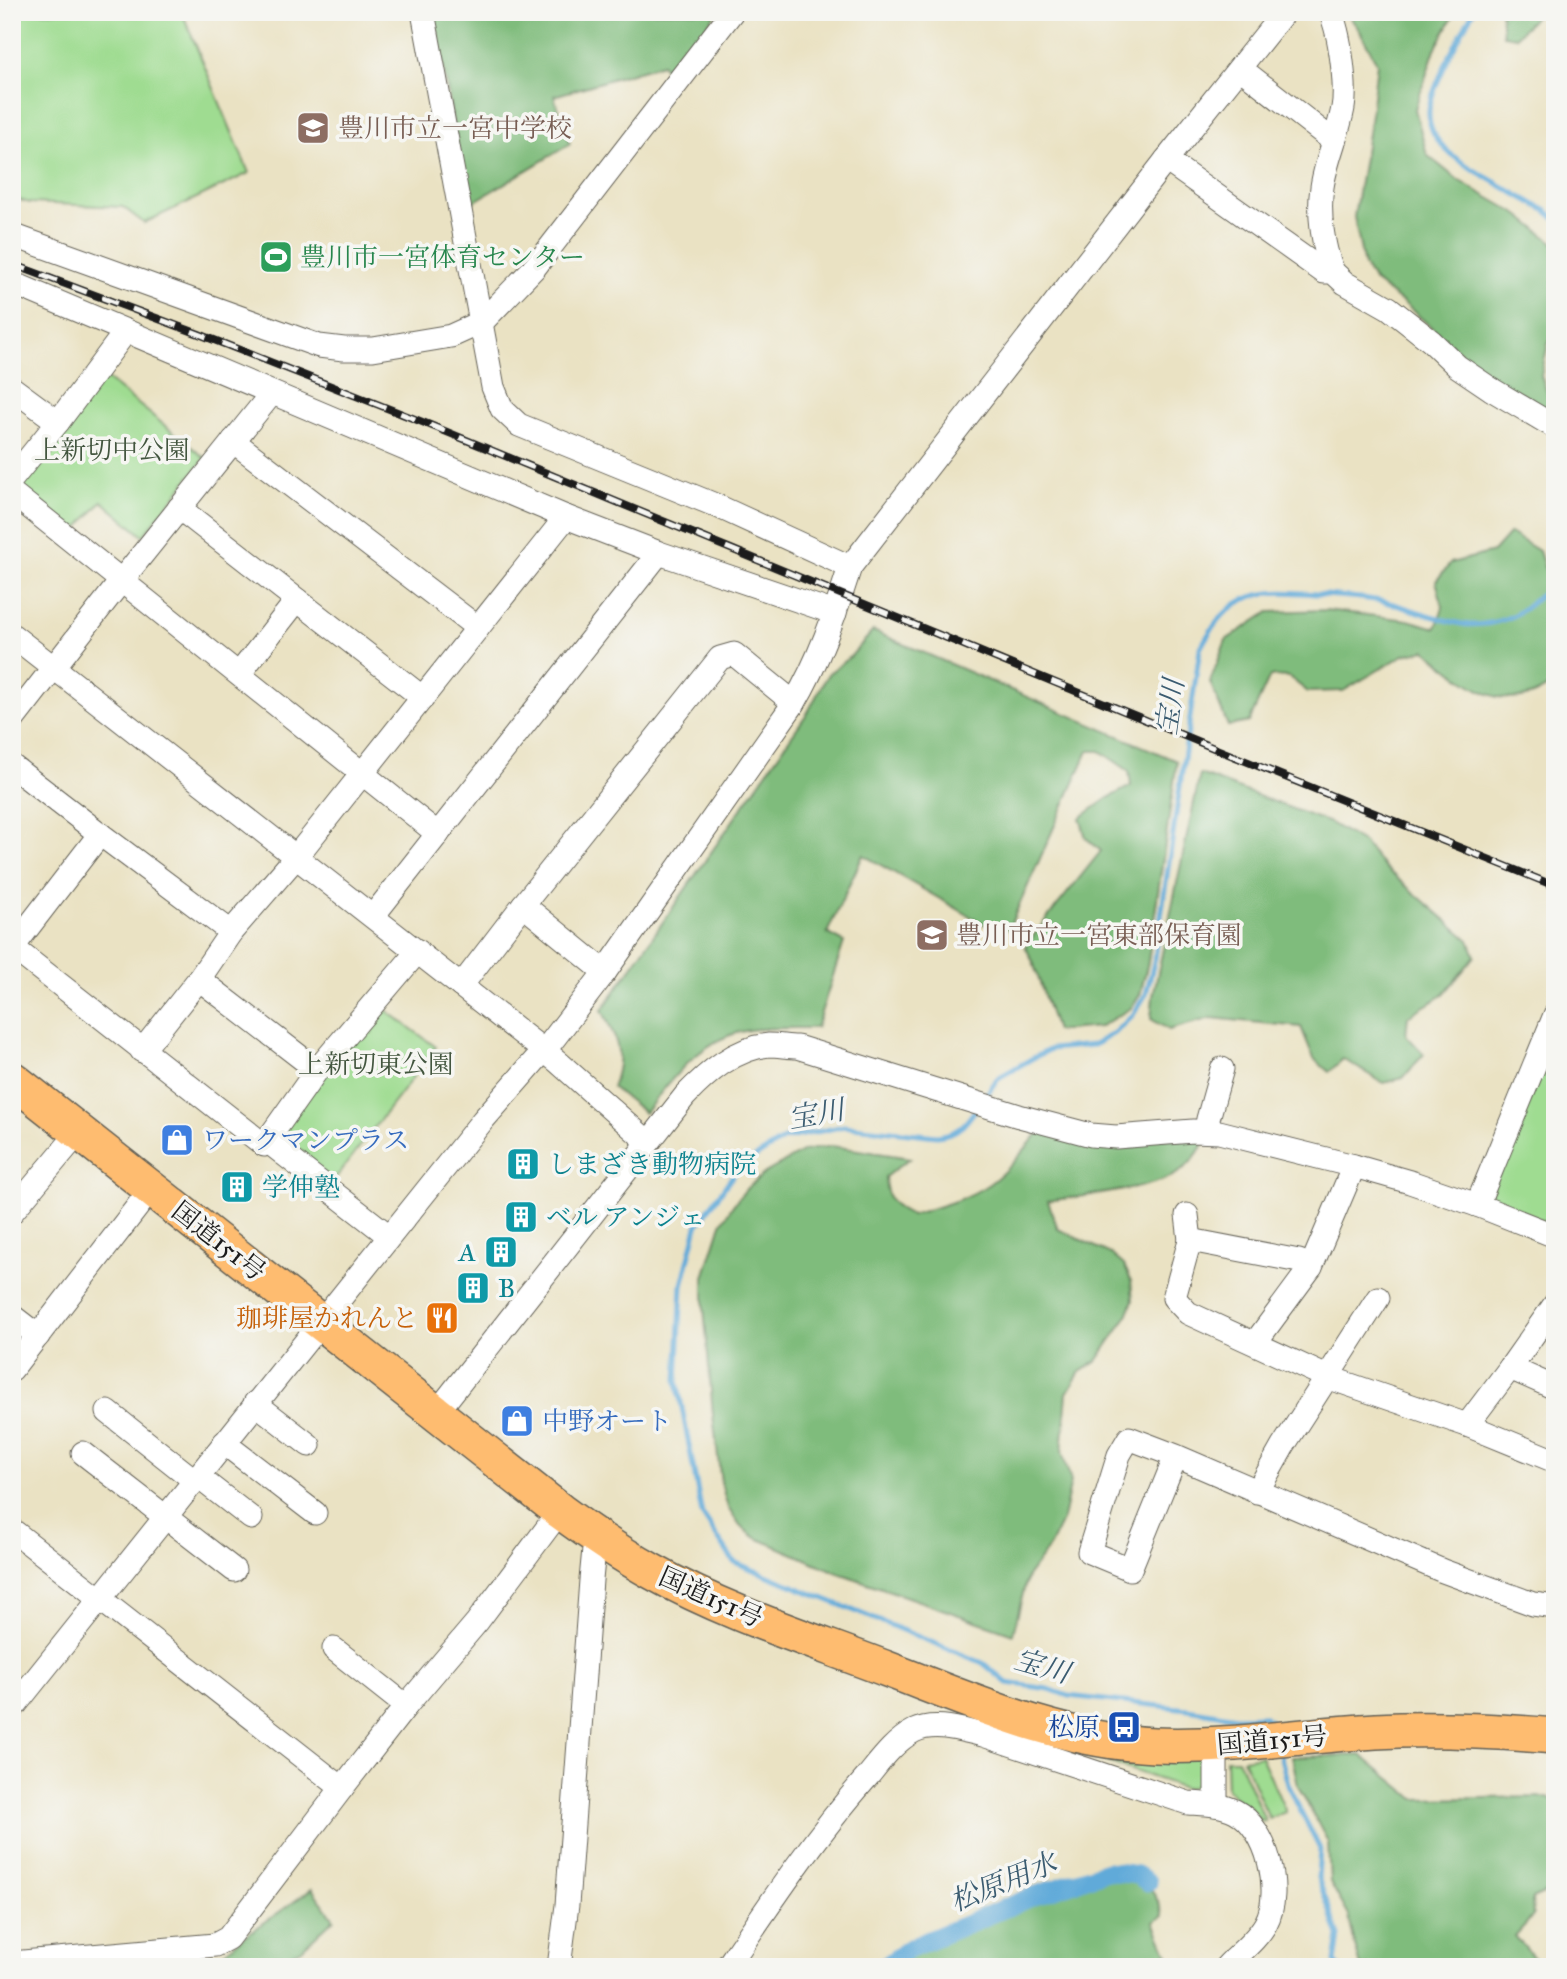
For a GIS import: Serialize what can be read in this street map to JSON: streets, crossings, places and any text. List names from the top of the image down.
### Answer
{
  "streets": {
    "highway": ["国道151号"]
  },
  "water": ["宝川", "松原用水"],
  "parks": ["上新切中公園", "上新切東公園"],
  "places": {
    "school or university": ["豊川市立一宮中学校", "豊川市立一宮東部保育園"],
    "sports": ["豊川市一宮体育センター"],
    "shop": ["ワークマンプラス", "中野オート"],
    "building": [
      "しまざき動物病院",
      "学伸塾",
      "ベル アンジェ",
      "A",
      "B"
    ],
    "restaurant": ["珈琲屋かれんと"],
    "bus stop": ["松原"]
  }
}
